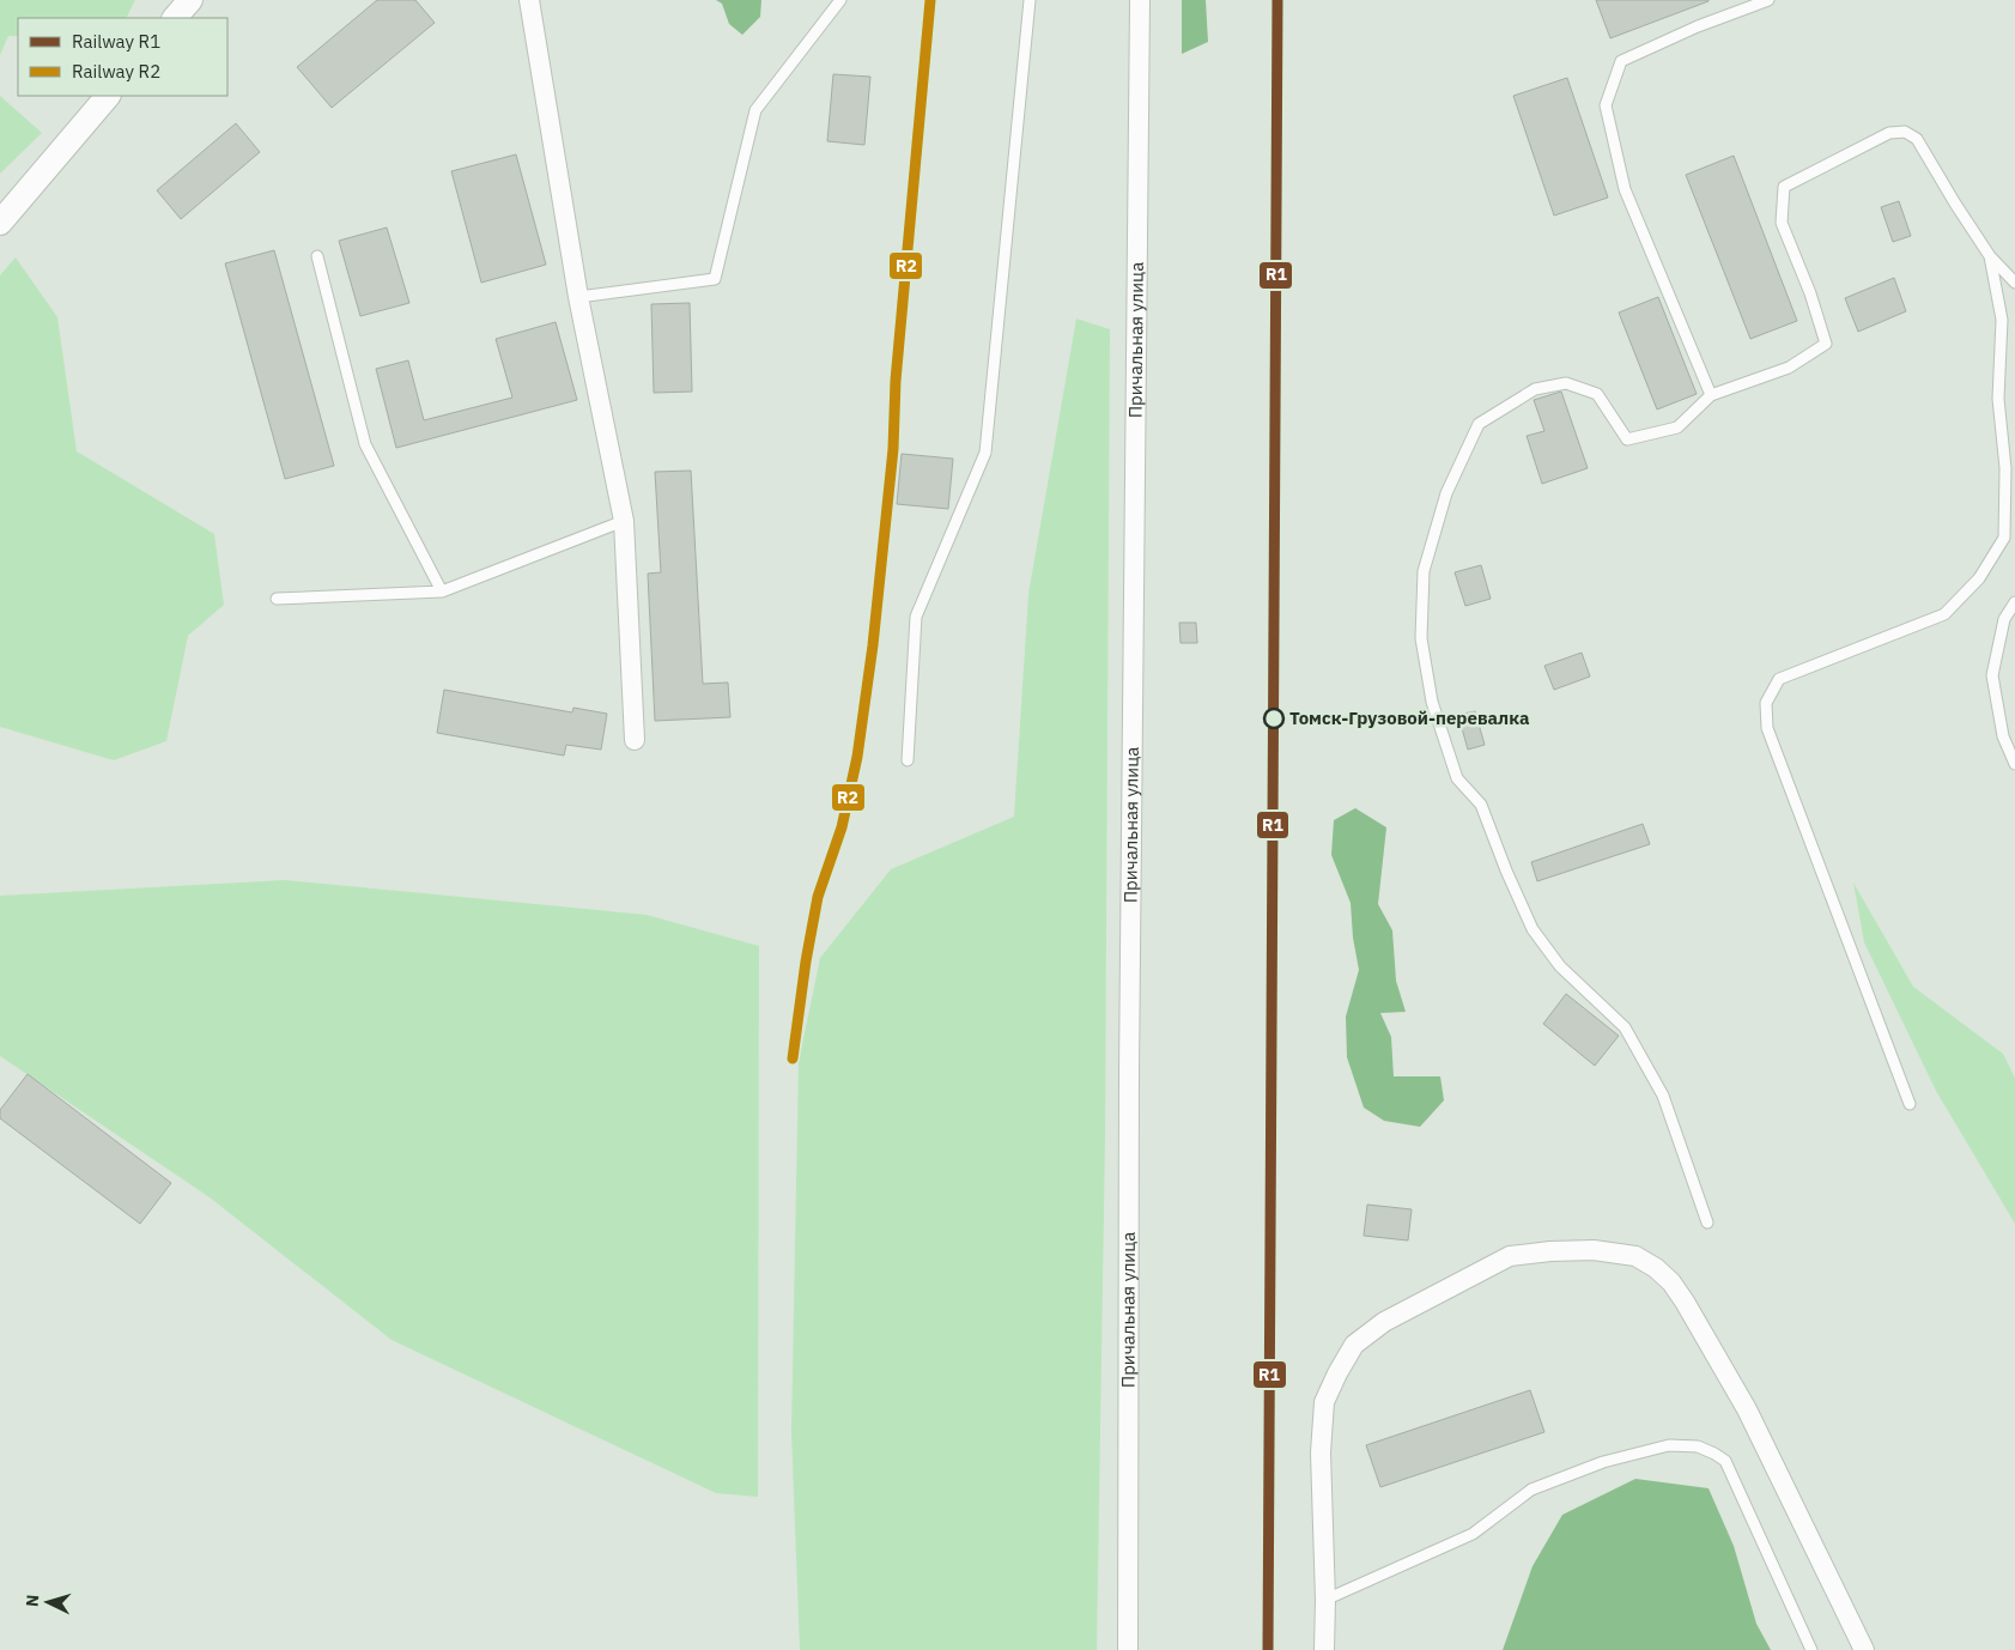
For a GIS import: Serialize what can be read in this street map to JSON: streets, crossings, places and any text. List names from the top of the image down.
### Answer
{
  "streets": {
    "street": ["Причальная улица"]
  },
  "places": ["Томск-Грузовой-перевалка"],
  "lines": ["rail line R1", "rail line R2"],
  "legend": ["Railway R1", "Railway R2"],
  "north": "left"
}
